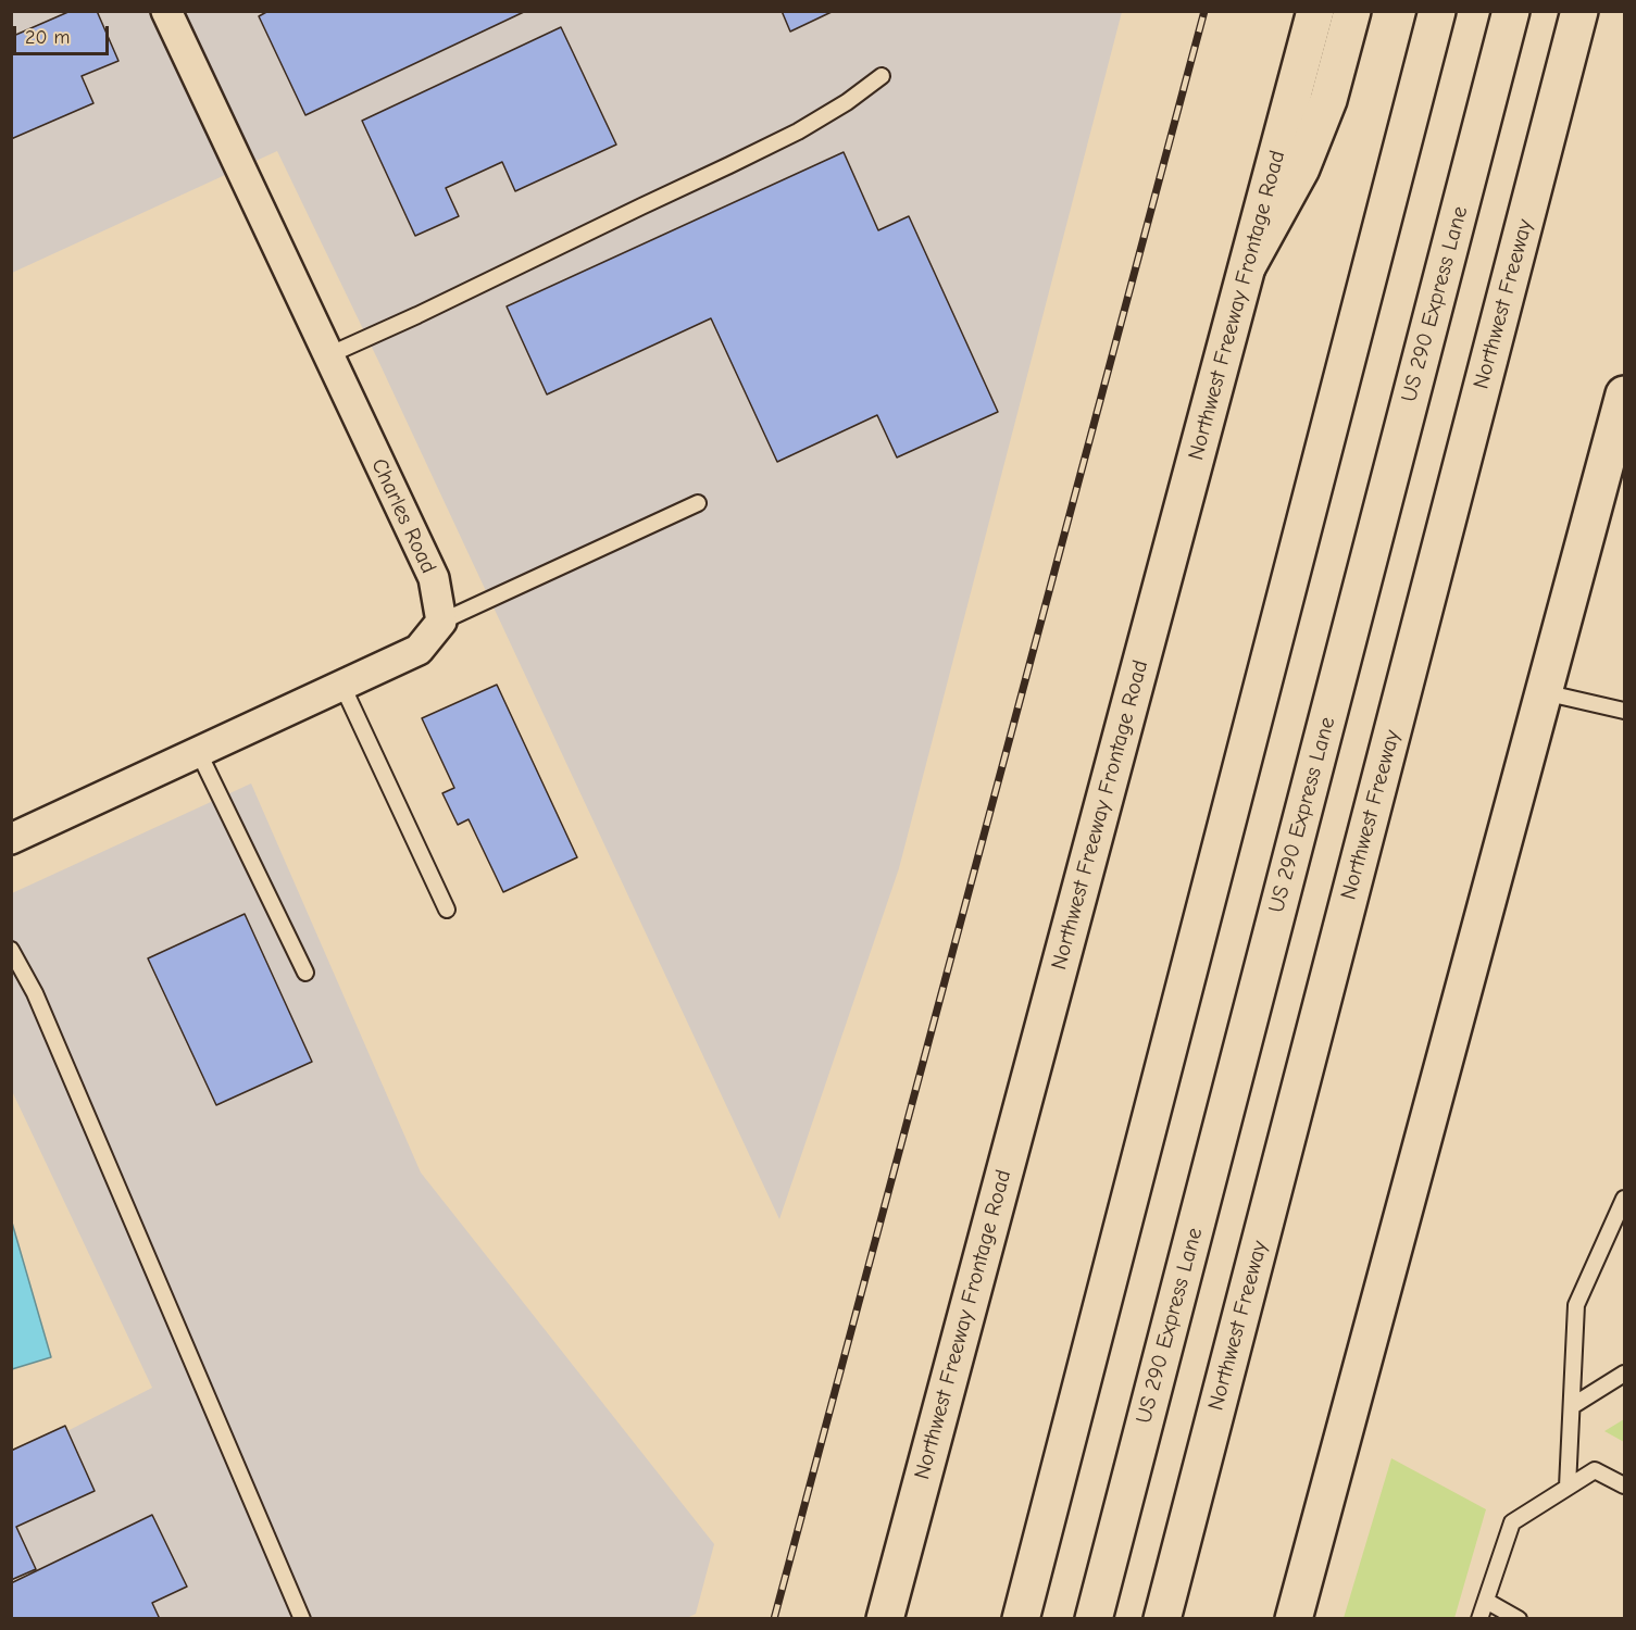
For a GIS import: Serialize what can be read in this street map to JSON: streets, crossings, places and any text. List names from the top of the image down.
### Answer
{
  "streets": {
    "main road": ["US 290 Express Lane", "Northwest Freeway", "Northwest Freeway Frontage Road"],
    "street": ["Charles Road"]
  },
  "scale_bar": "20 m"
}
